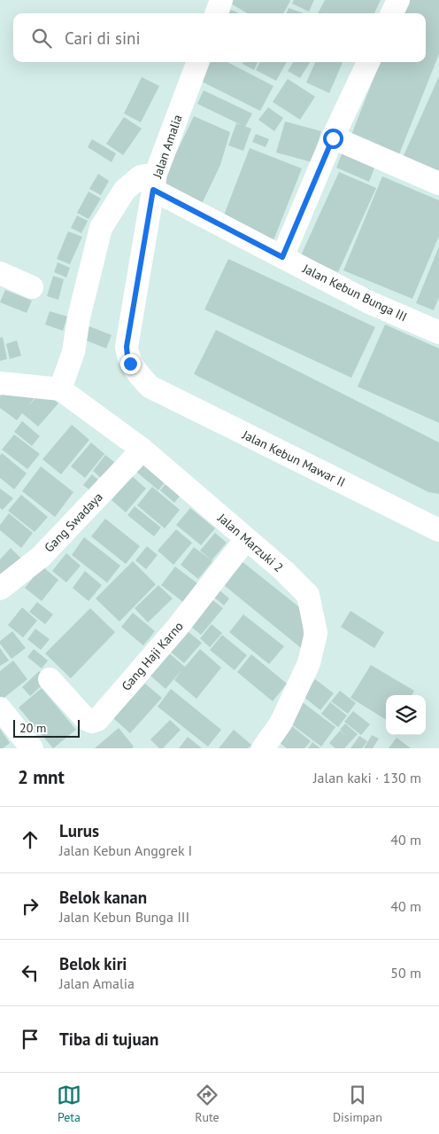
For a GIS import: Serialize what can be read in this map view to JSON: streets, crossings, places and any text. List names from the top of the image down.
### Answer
{
  "streets": {
    "street": [
      "Jalan Amalia",
      "Jalan Kebun Bunga III",
      "Jalan Kebun Mawar II",
      "Gang Swadaya",
      "Jalan Marzuki 2",
      "Gang Haji Karno"
    ]
  },
  "crossings": [
    ["Jalan Amalia", "Jalan Kebun Bunga III"],
    ["Jalan Amalia", "Jalan Kebun Mawar II"],
    ["Gang Swadaya", "Jalan Marzuki 2"],
    ["Jalan Marzuki 2", "Gang Haji Karno"]
  ],
  "scale_bar": "20 m",
  "page": {
    "search": "Cari di sini",
    "scale": "20 m",
    "heading": ["2 mnt", "Jalan kaki · 130 m"],
    "list": [
      ["Lurus", "Jalan Kebun Anggrek I", "40 m"],
      ["Belok kanan", "Jalan Kebun Bunga III", "40 m"],
      ["Belok kiri", "Jalan Amalia", "50 m"],
      "Tiba di tujuan"
    ],
    "nav": ["Peta", "Rute", "Disimpan"]
  }
}
